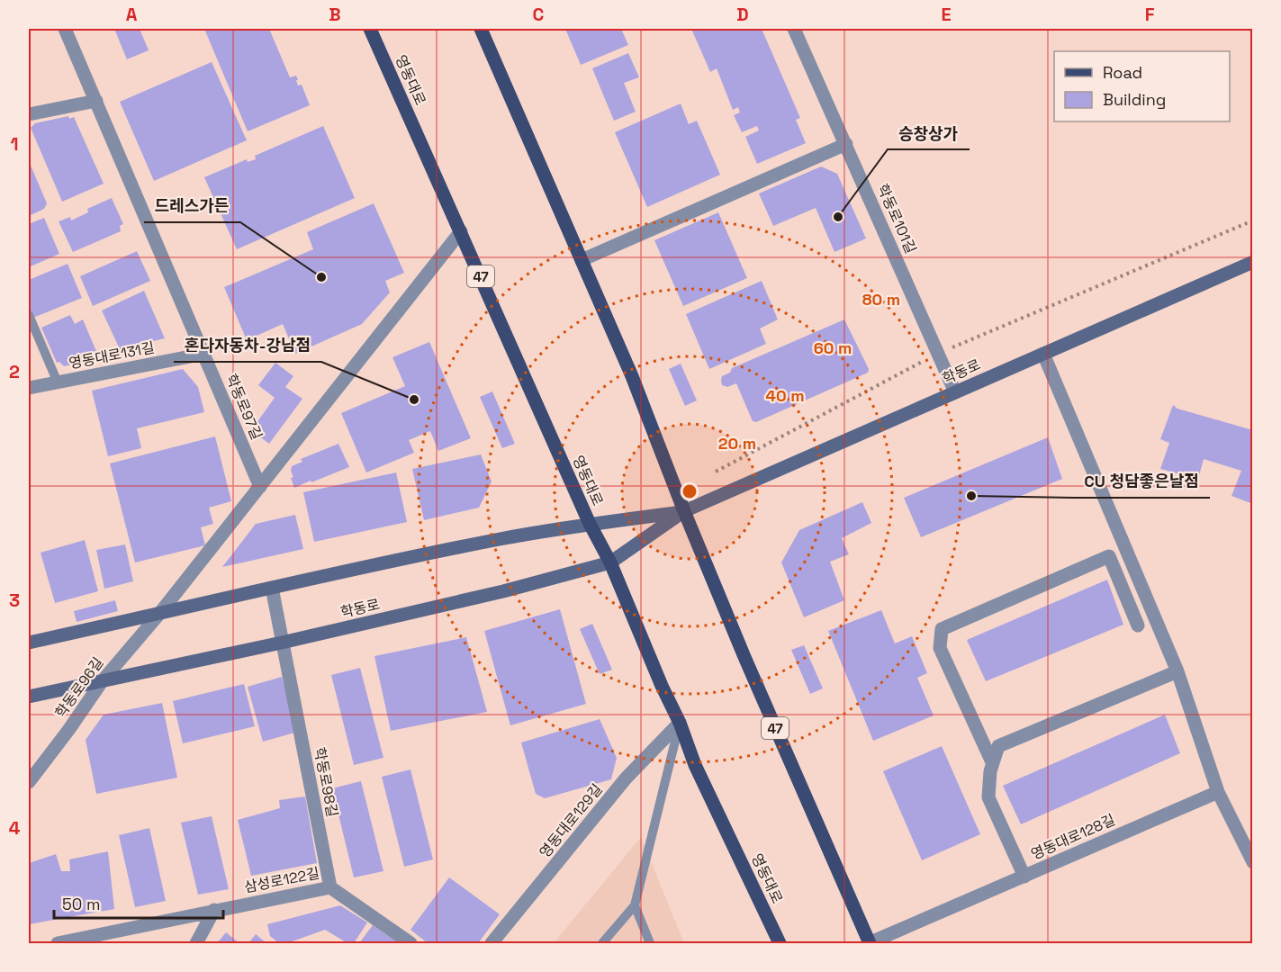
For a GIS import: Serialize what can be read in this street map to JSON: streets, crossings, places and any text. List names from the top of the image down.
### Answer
{
  "streets": {
    "main road": ["영동대로", "47", "학동로"],
    "street": [
      "학동로101길",
      "영동대로131길",
      "학동로97길",
      "학동로96길",
      "학동로98길",
      "영동대로129길",
      "영동대로128길",
      "삼성로122길"
    ]
  },
  "crossings": [
    ["영동대로", "학동로"],
    ["영동대로", "영동대로129길"],
    ["학동로101길", "학동로"],
    ["47", "학동로"],
    ["47", "영동대로128길"],
    ["영동대로131길", "학동로97길"],
    ["학동로", "학동로96길"],
    ["학동로", "학동로98길"],
    ["학동로98길", "삼성로122길"]
  ],
  "places": [
    "승창상가",
    "드레스가든",
    "혼다자동차-강남점",
    "CU 청담좋은날점"
  ],
  "legend": ["Road", "Building"],
  "scale_bar": "50 m",
  "grid": {
    "columns": [
      "A",
      "B",
      "C",
      "D",
      "E",
      "F"
    ],
    "rows": [
      "1",
      "2",
      "3",
      "4"
    ]
  },
  "rings": [
    "80 m",
    "60 m",
    "40 m",
    "20 m"
  ]
}
